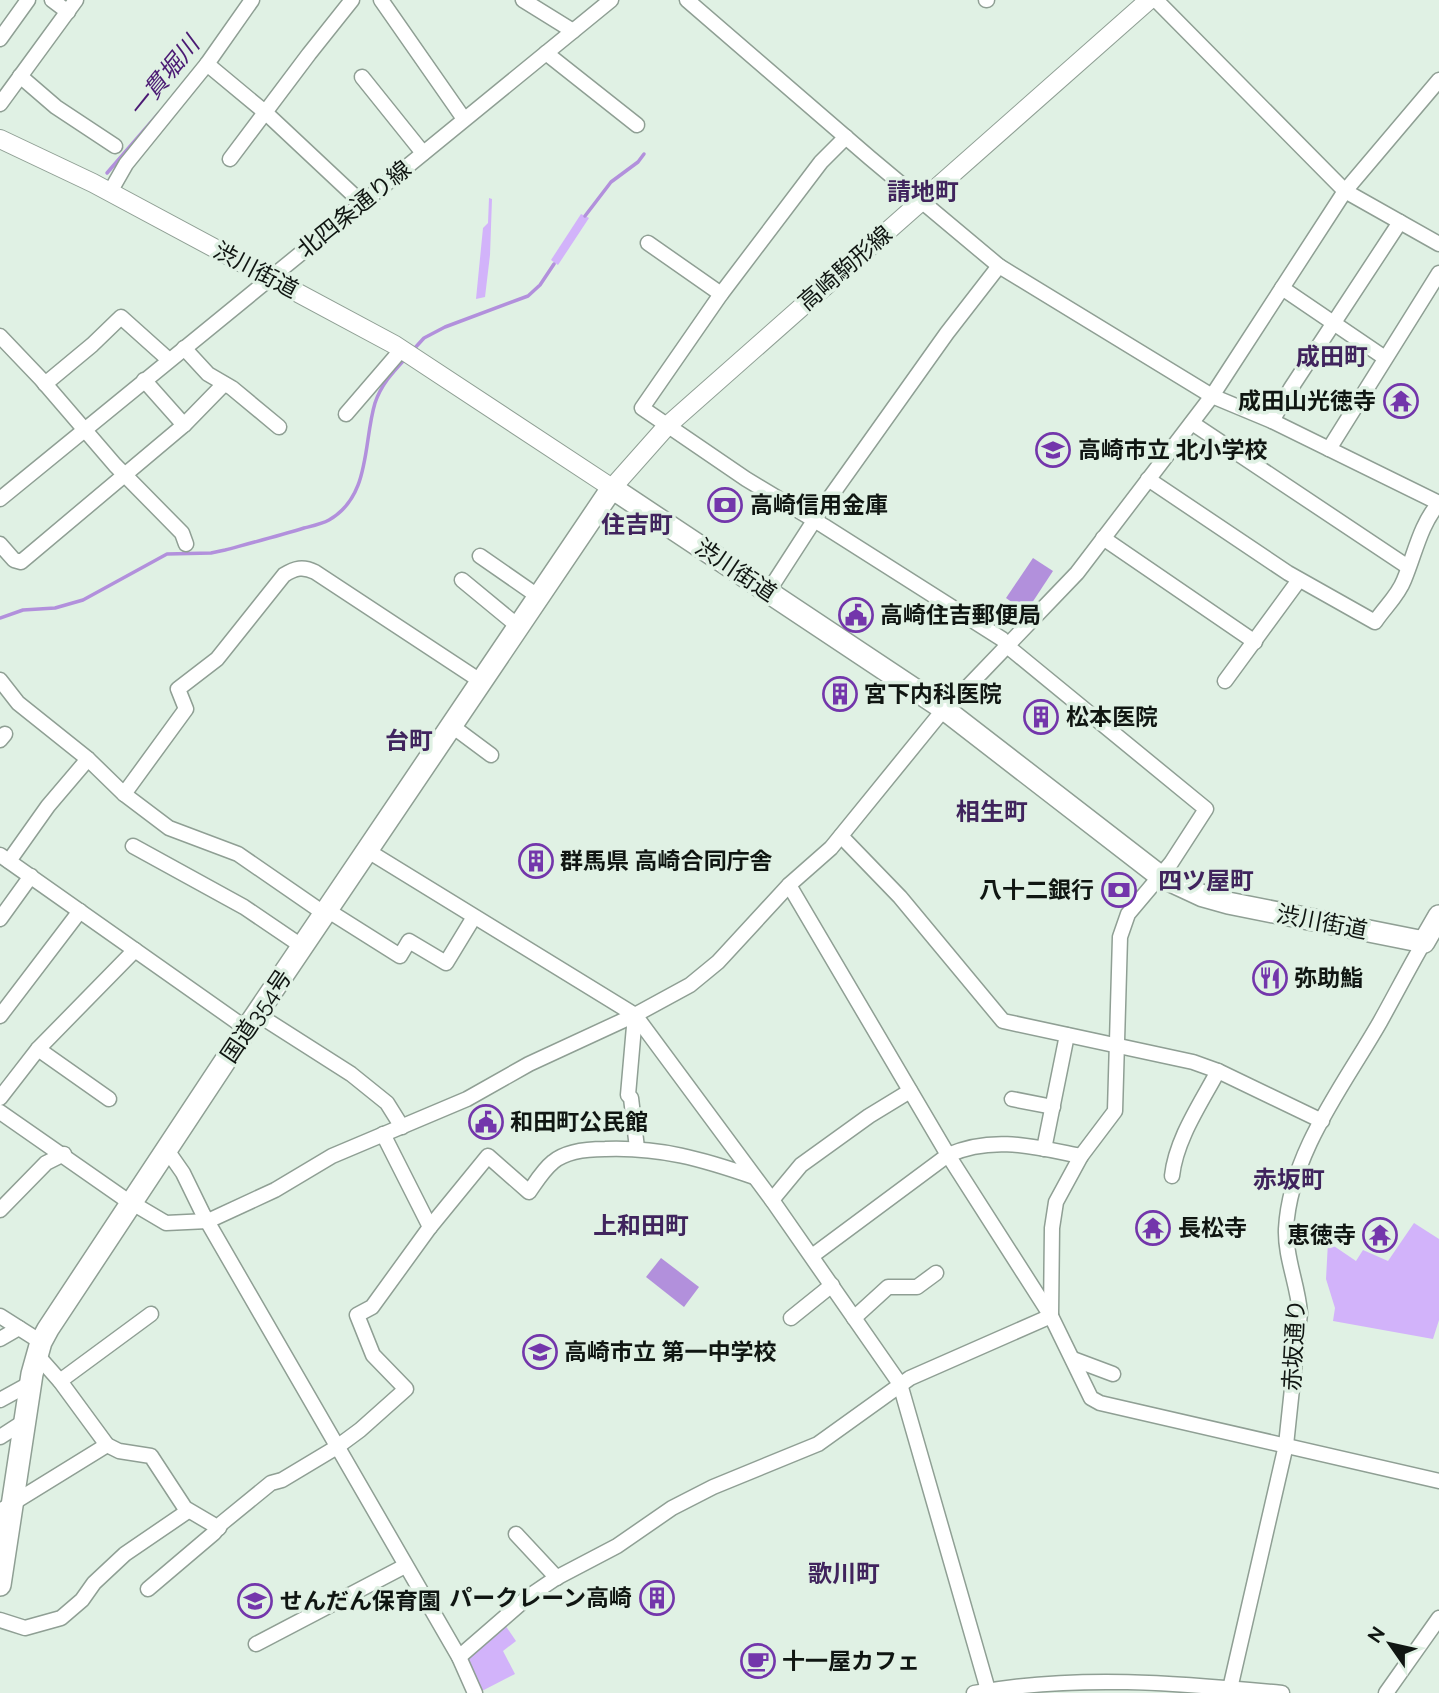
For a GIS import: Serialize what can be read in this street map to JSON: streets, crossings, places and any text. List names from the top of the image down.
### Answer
{
  "streets": {
    "highway": ["渋川街道", "国道354号"],
    "main road": ["高崎駒形線"],
    "street": ["北四条通り線", "赤坂通り"]
  },
  "crossings": [
    ["北四条通り線", "渋川街道"],
    ["高崎駒形線", "渋川街道"],
    ["高崎駒形線", "国道354号"],
    ["渋川街道", "国道354号"],
    ["渋川街道", "赤坂通り"]
  ],
  "districts": [
    "請地町",
    "成田町",
    "住吉町",
    "台町",
    "相生町",
    "四ツ屋町",
    "赤坂町",
    "上和田町",
    "歌川町"
  ],
  "water": ["一貫堀川"],
  "places": {
    "temple": ["成田山光徳寺", "長松寺", "恵徳寺"],
    "school or university": ["高崎市立 北小学校", "高崎市立 第一中学校", "せんだん保育園"],
    "bank": ["高崎信用金庫", "八十二銀行"],
    "public building": ["高崎住吉郵便局", "和田町公民館"],
    "building": [
      "宮下内科医院",
      "松本医院",
      "群馬県 高崎合同庁舎",
      "パークレーン高崎"
    ],
    "restaurant": ["弥助鮨"],
    "cafe": ["十一屋カフェ"]
  },
  "north": "top left"
}
